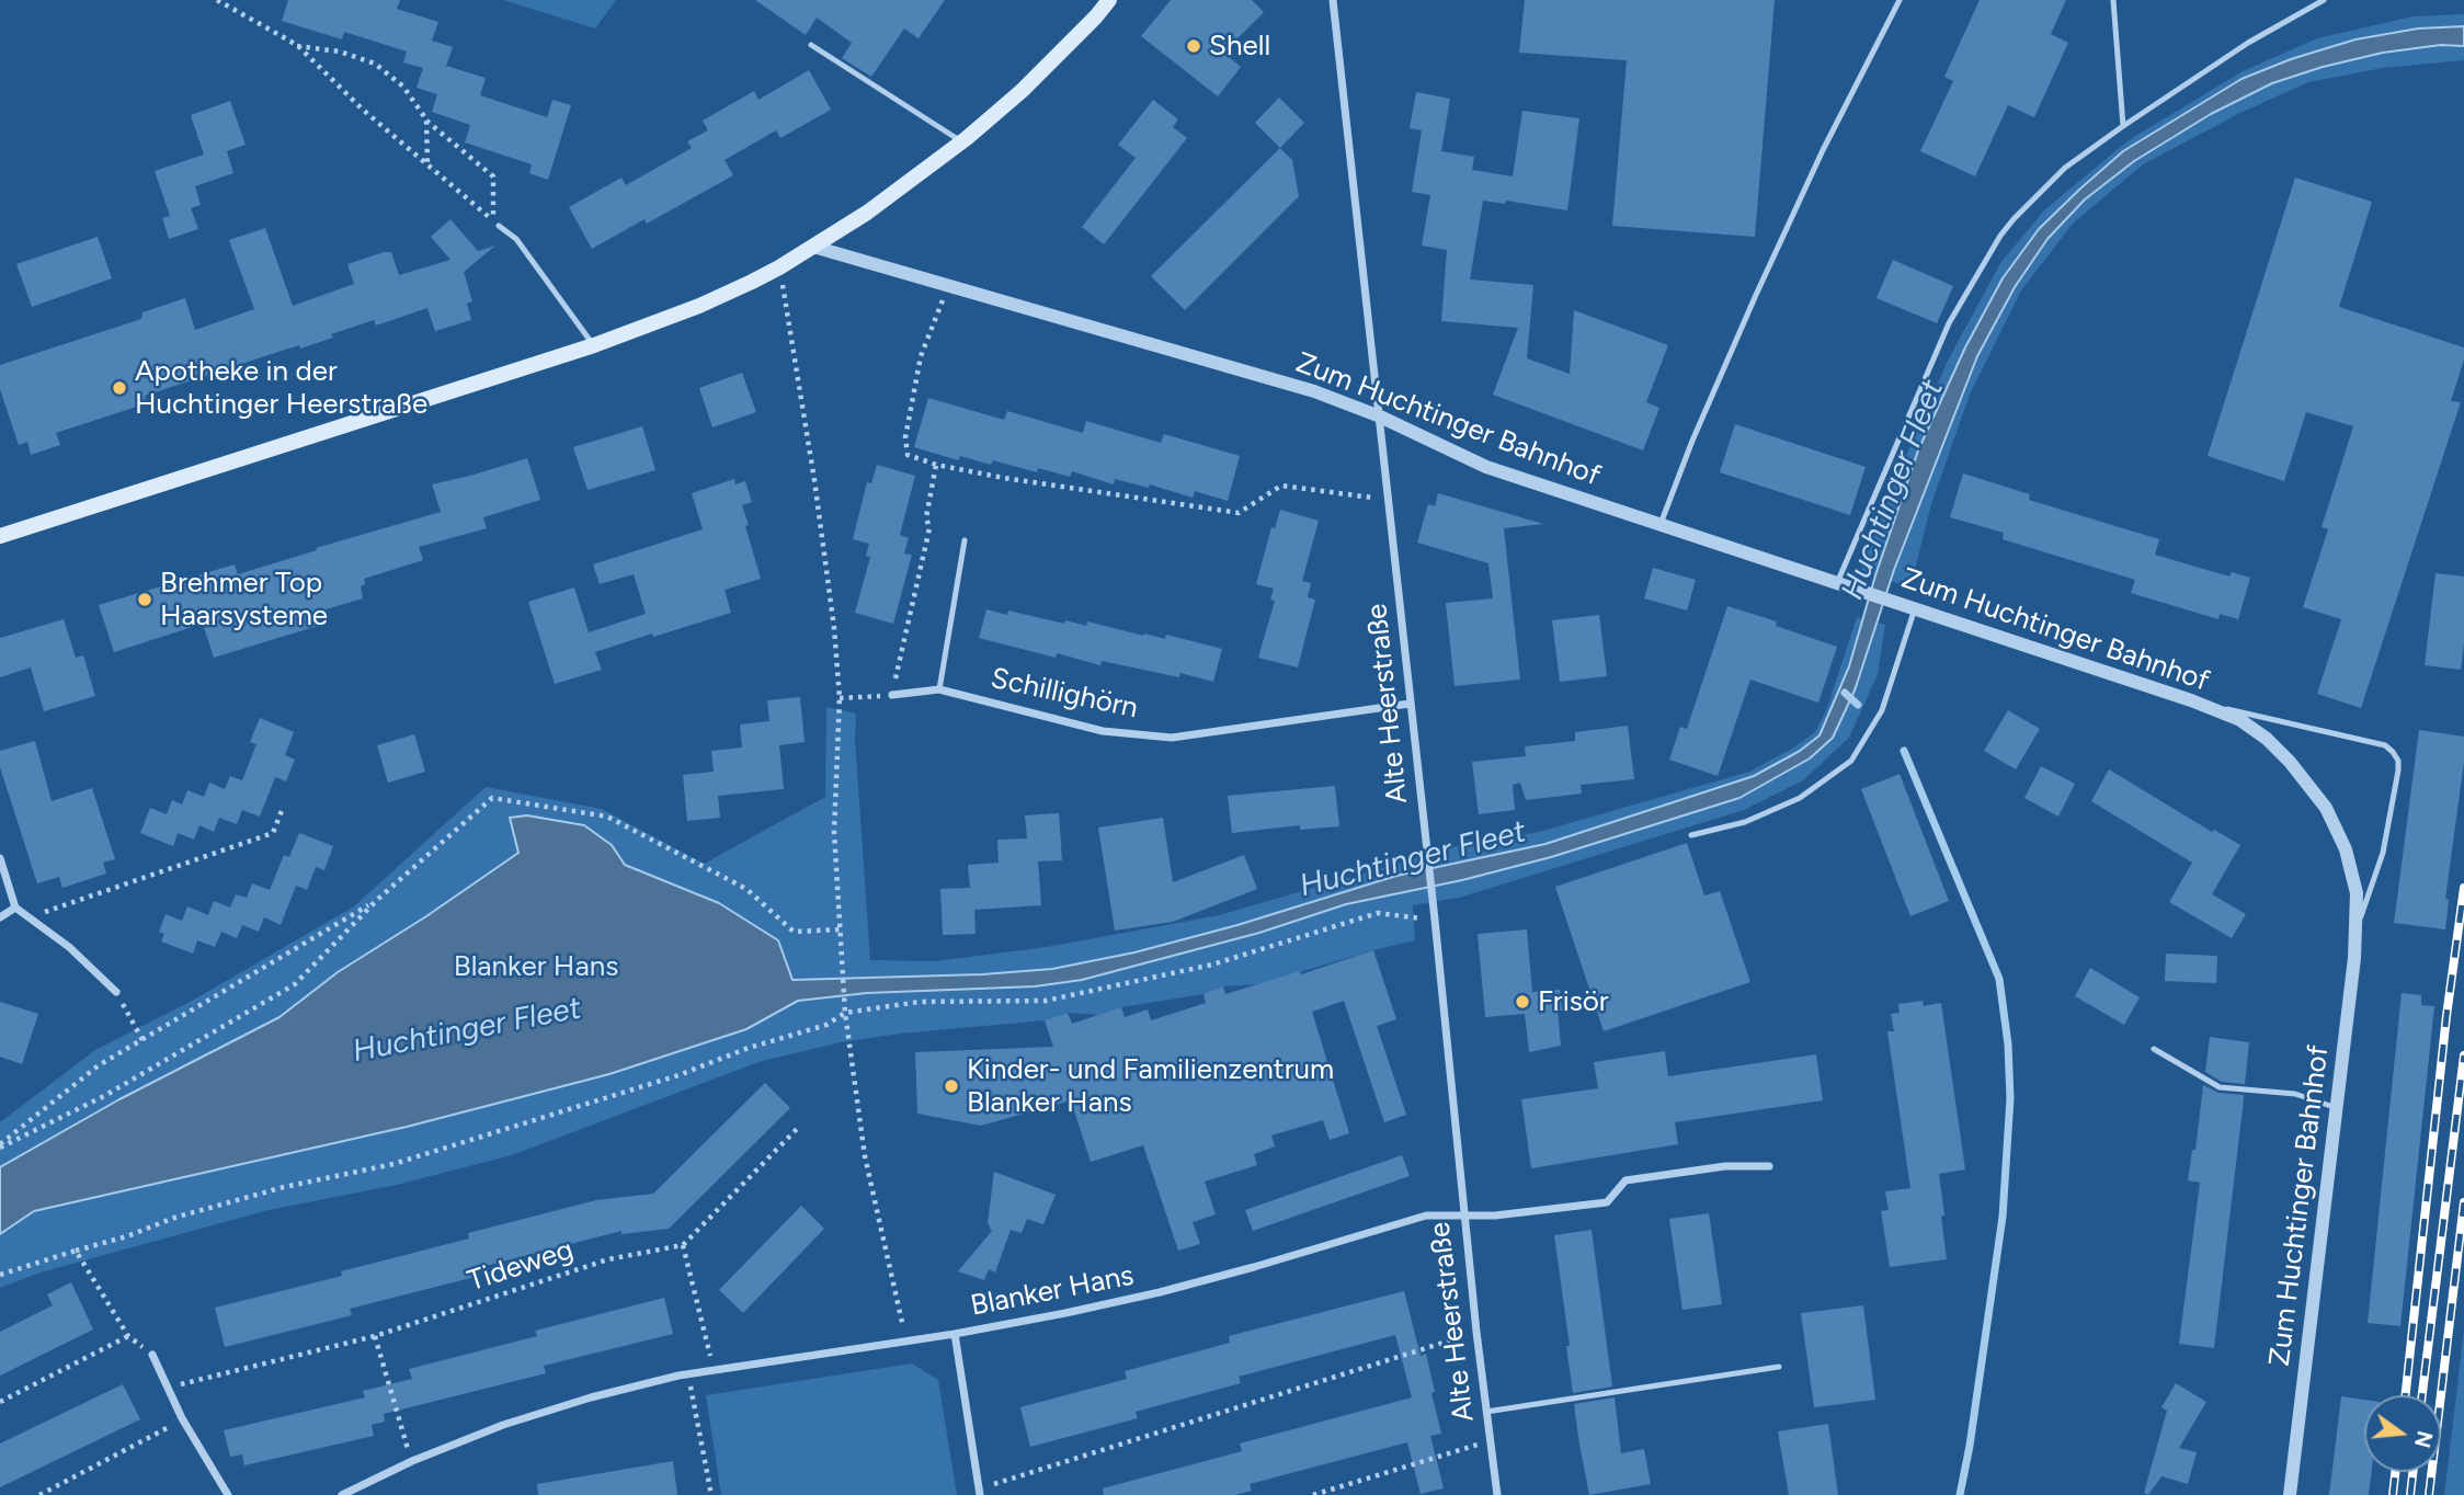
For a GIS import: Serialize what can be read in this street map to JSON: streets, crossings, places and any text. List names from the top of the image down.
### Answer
{
  "streets": {
    "street": [
      "Zum Huchtinger Bahnhof",
      "Schillighörn",
      "Alte Heerstraße",
      "Blanker Hans"
    ],
    "path": ["Tideweg"]
  },
  "crossings": [
    ["Zum Huchtinger Bahnhof", "Alte Heerstraße"],
    ["Schillighörn", "Alte Heerstraße"],
    ["Alte Heerstraße", "Blanker Hans"]
  ],
  "water": ["Huchtinger Fleet"],
  "parks": ["Blanker Hans"],
  "places": [
    "Shell",
    "Apotheke in der Huchtinger Heerstraße",
    "Brehmer Top Haarsysteme",
    "Frisör",
    "Kinder- und Familienzentrum Blanker Hans"
  ],
  "north": "right"
}
